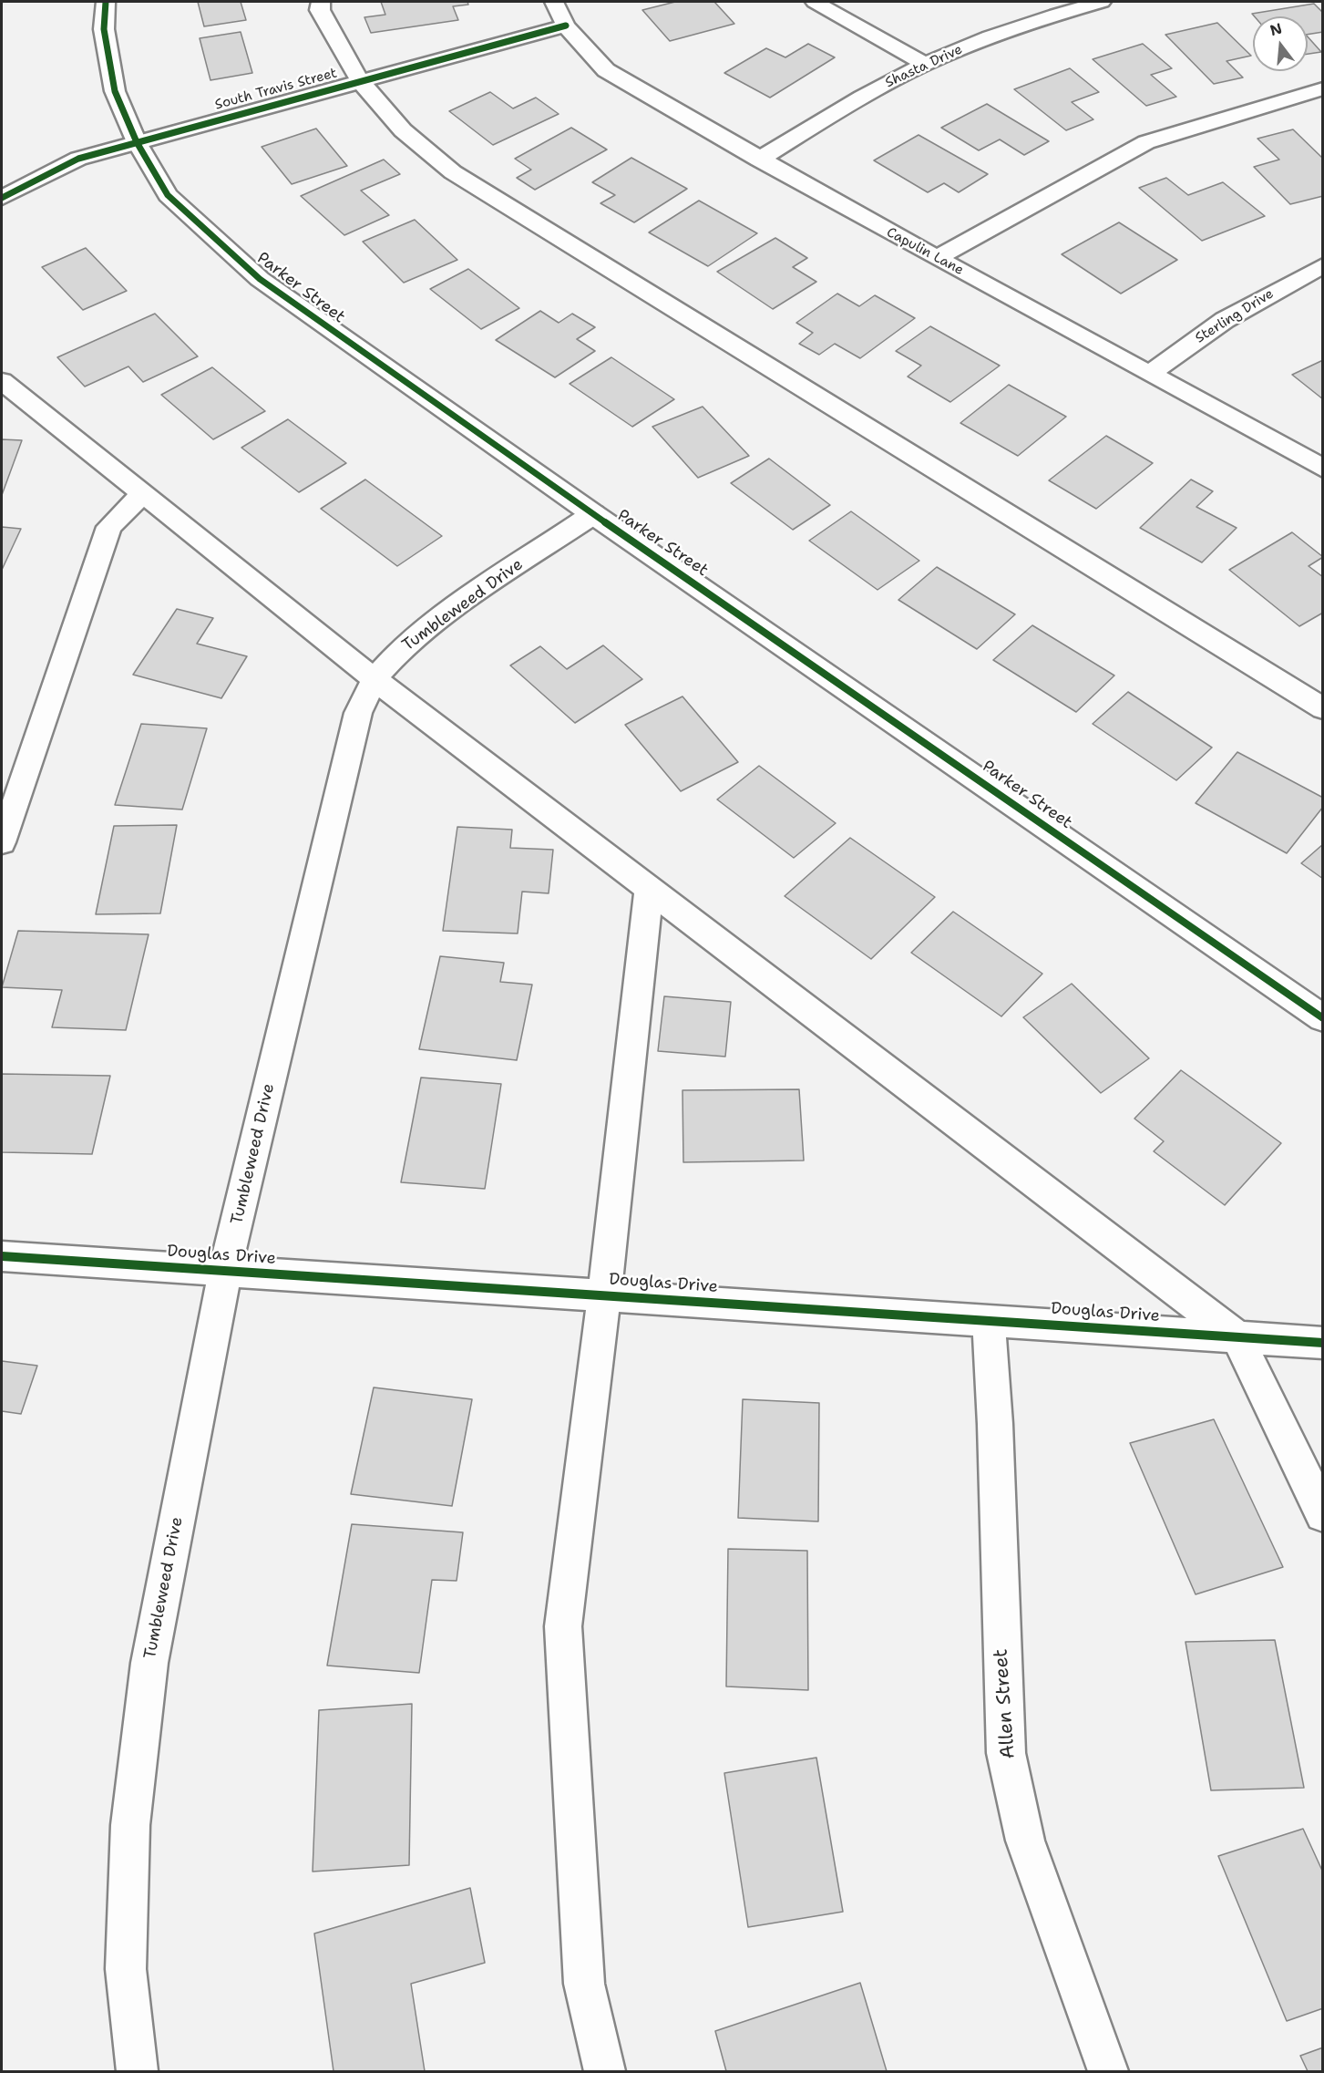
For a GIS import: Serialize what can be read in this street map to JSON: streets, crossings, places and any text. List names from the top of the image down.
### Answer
{
  "streets": {
    "street": [
      "Shasta Drive",
      "South Travis Street",
      "Capulin Lane",
      "Parker Street",
      "Sterling Drive",
      "Tumbleweed Drive",
      "Douglas Drive",
      "Allen Street"
    ]
  },
  "crossings": [
    ["Shasta Drive", "Capulin Lane"],
    ["South Travis Street", "Capulin Lane"],
    ["South Travis Street", "Parker Street"],
    ["Capulin Lane", "Sterling Drive"],
    ["Parker Street", "Tumbleweed Drive"],
    ["Tumbleweed Drive", "Douglas Drive"],
    ["Douglas Drive", "Allen Street"]
  ],
  "north": "top"
}
